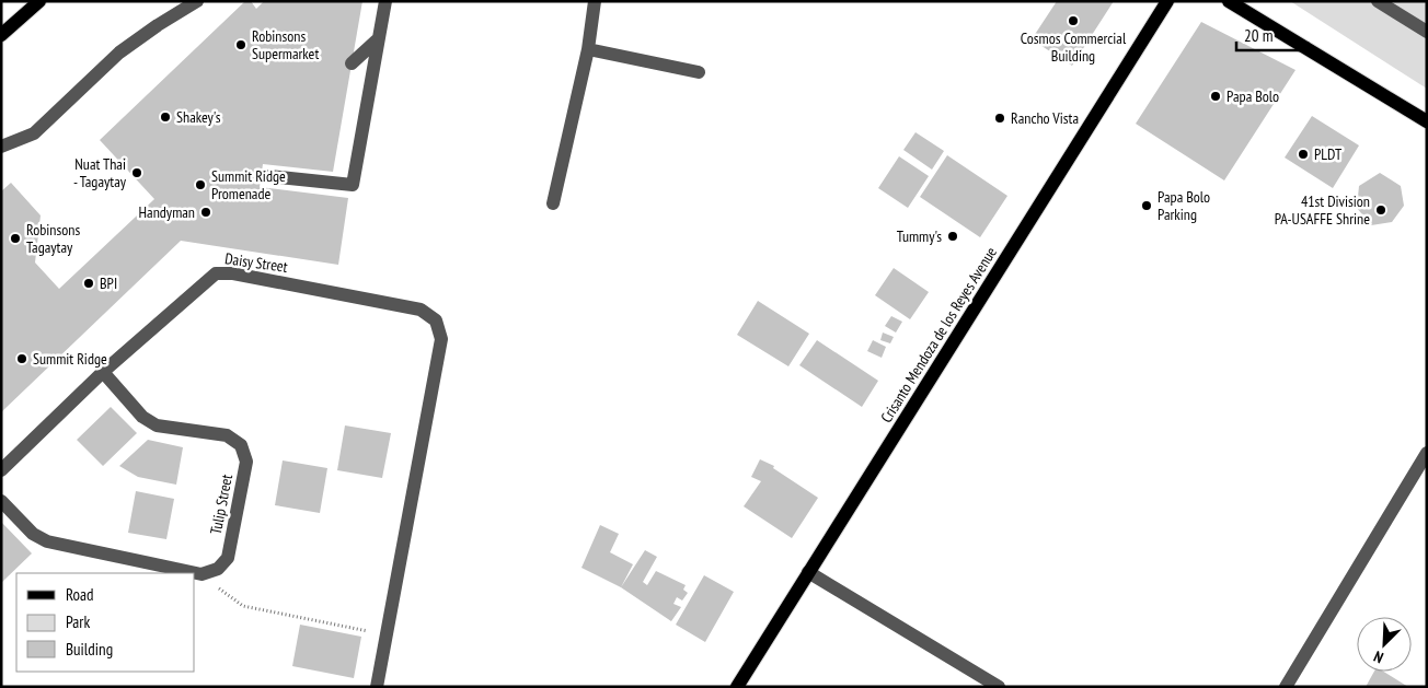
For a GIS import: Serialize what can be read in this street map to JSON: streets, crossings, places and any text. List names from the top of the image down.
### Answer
{
  "streets": {
    "main road": ["Crisanto Mendoza de los Reyes Avenue"],
    "street": ["Daisy Street", "Tulip Street"]
  },
  "crossings": [
    ["Daisy Street", "Tulip Street"]
  ],
  "places": [
    "Cosmos Commercial Building",
    "Robinsons Supermarket",
    "Papa Bolo",
    "Shakey's",
    "Rancho Vista",
    "PLDT",
    "Nuat Thai - Tagaytay",
    "Summit Ridge Promenade",
    "Papa Bolo Parking",
    "41st Division PA-USAFFE Shrine",
    "Handyman",
    "Tummy's",
    "Robinsons Tagaytay",
    "BPI",
    "Summit Ridge"
  ],
  "legend": ["Road", "Park", "Building"],
  "scale_bar": "20 m",
  "north": "bottom left"
}
